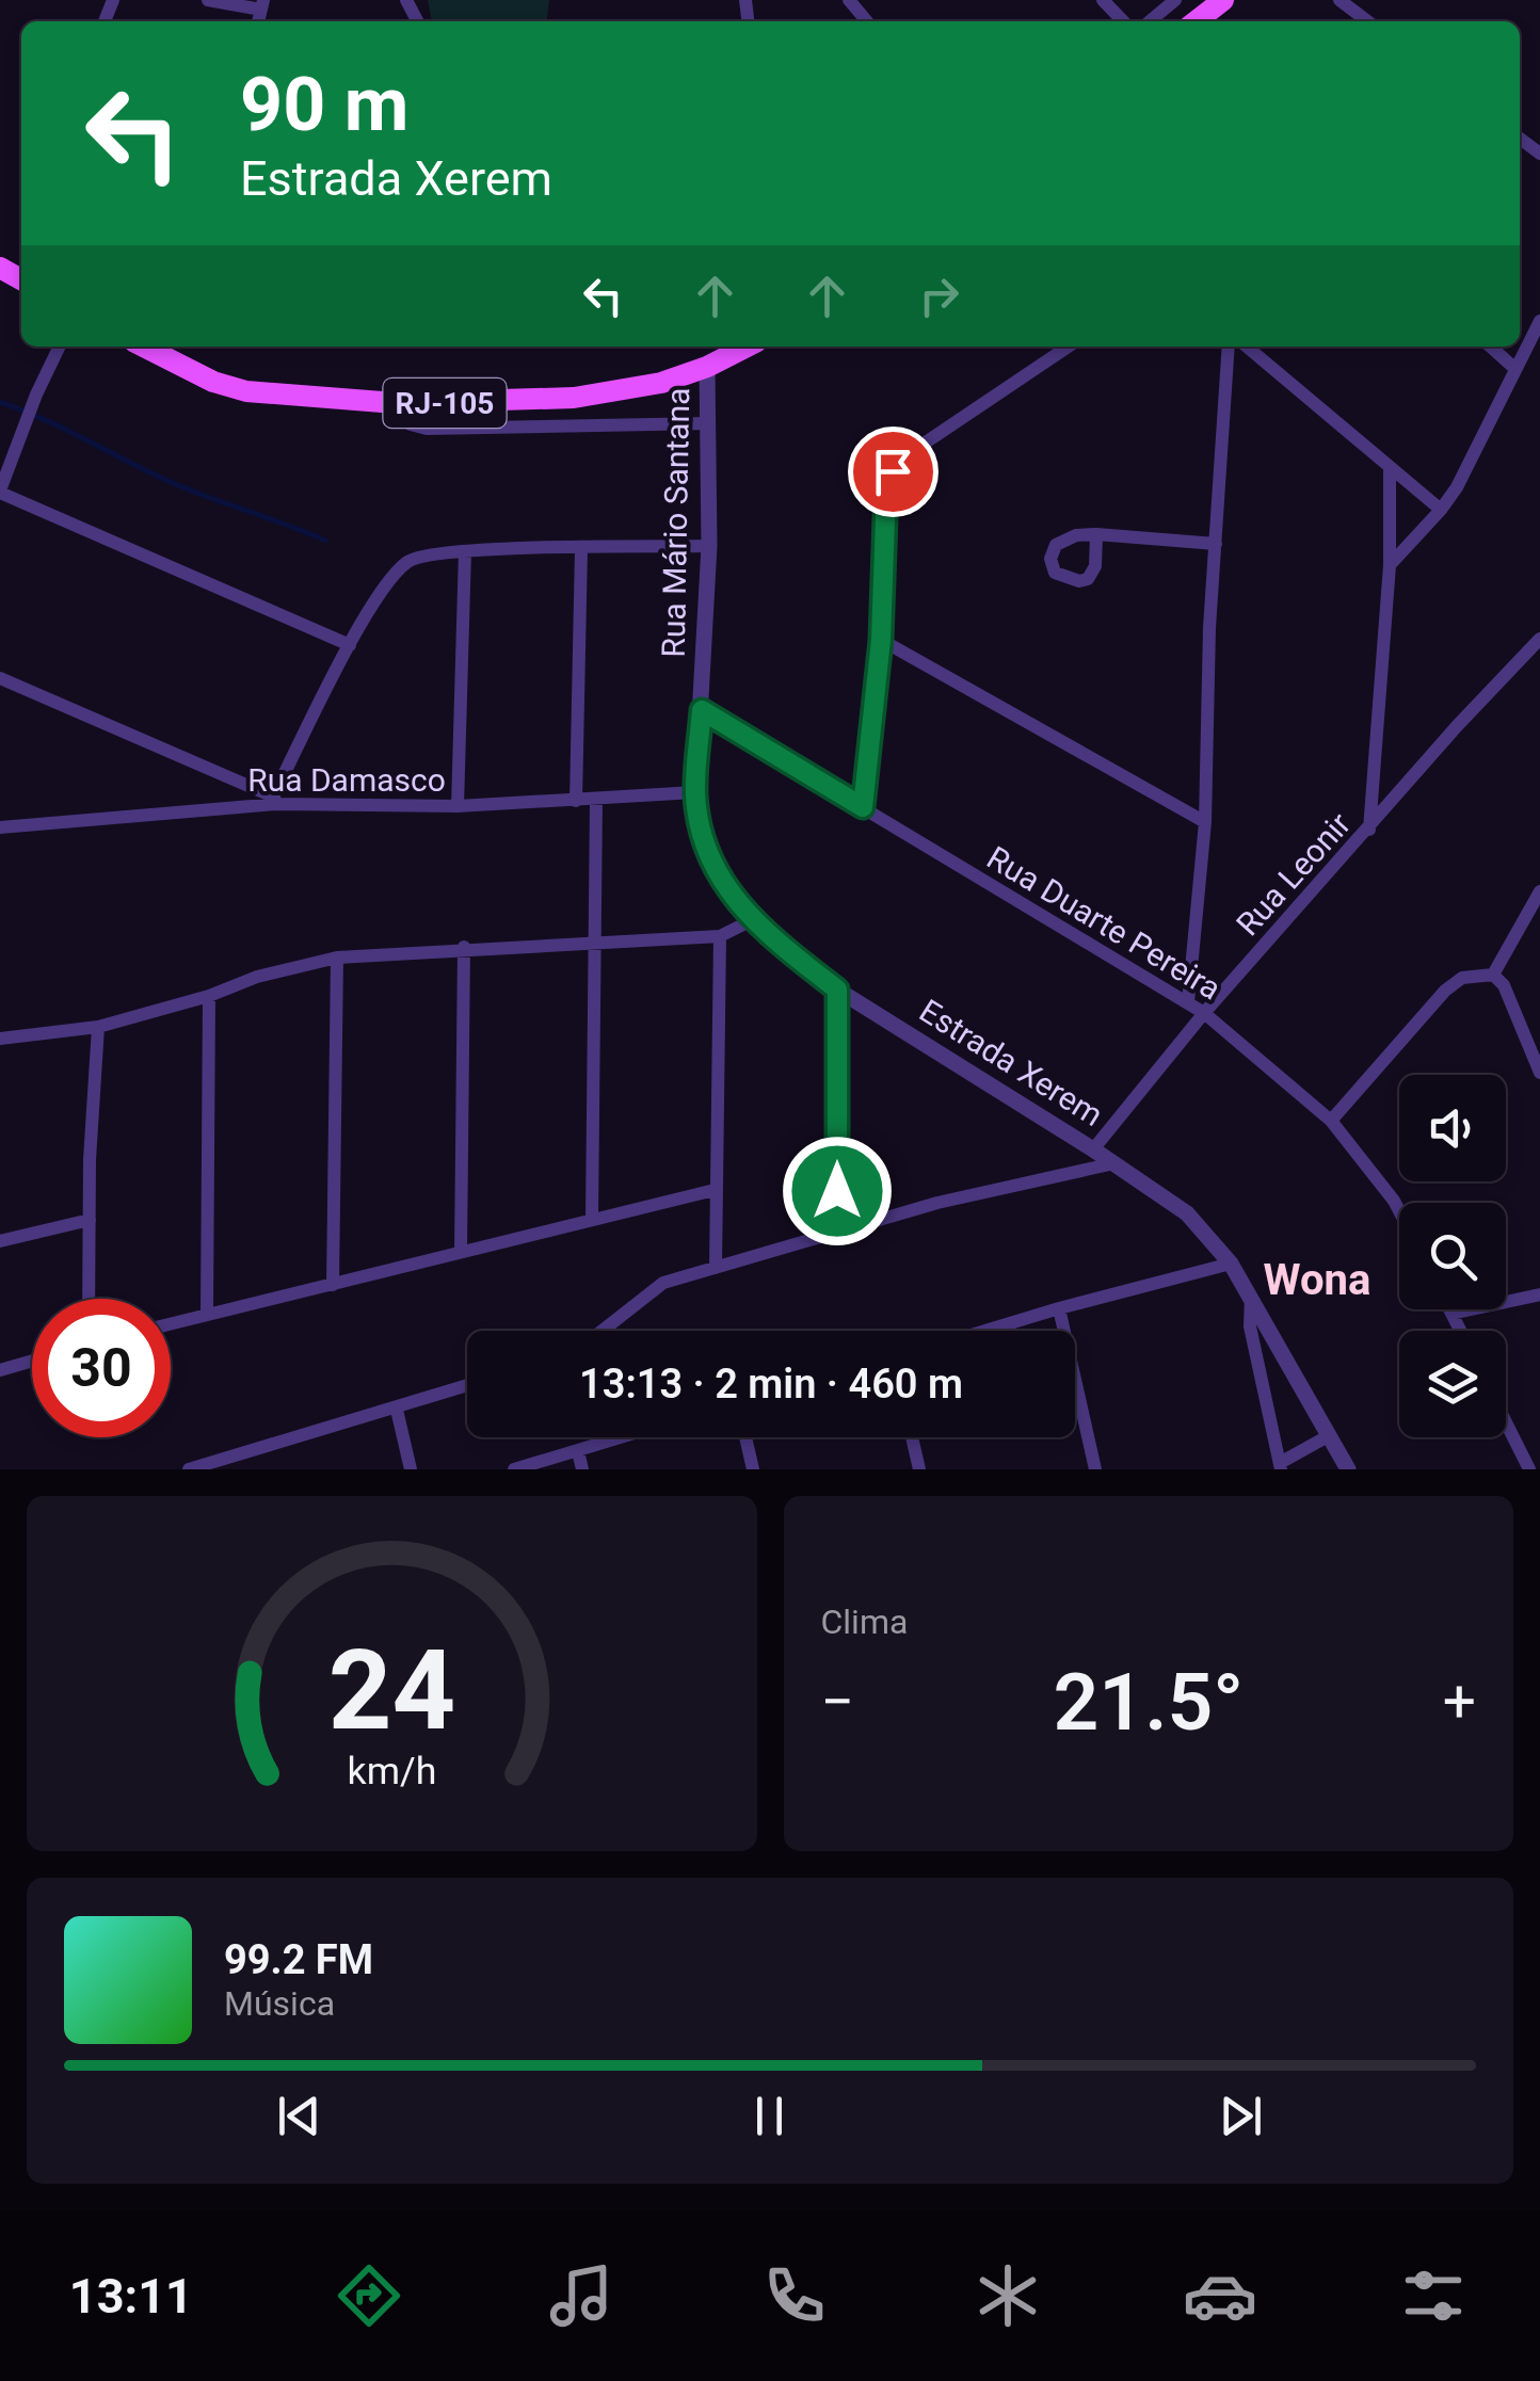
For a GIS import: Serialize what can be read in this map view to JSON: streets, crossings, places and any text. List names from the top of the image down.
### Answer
{
  "streets": {
    "main road": ["RJ-105"],
    "street": [
      "Rua Mário Santana",
      "Rua Damasco",
      "Rua Leonir",
      "Rua Duarte Pereira",
      "Estrada Xerem"
    ]
  },
  "crossings": [
    ["RJ-105", "Rua Mário Santana"],
    ["Rua Mário Santana", "Rua Damasco"],
    ["Rua Mário Santana", "Rua Duarte Pereira"],
    ["Rua Mário Santana", "Estrada Xerem"],
    ["Rua Leonir", "Rua Duarte Pereira"],
    ["Rua Leonir", "Estrada Xerem"]
  ],
  "districts": ["Wona"],
  "page": {
    "turn": ["90 m", "Estrada Xerem"],
    "limit": "30",
    "trip": "13:13 · 2 min · 460 m",
    "tile": "Clima",
    "heat": ["−", "21.5°", "+"],
    "song": ["99.2 FM", "Música"],
    "tabs": "13:11",
    "gauge": ["24", "km/h"]
  }
}
